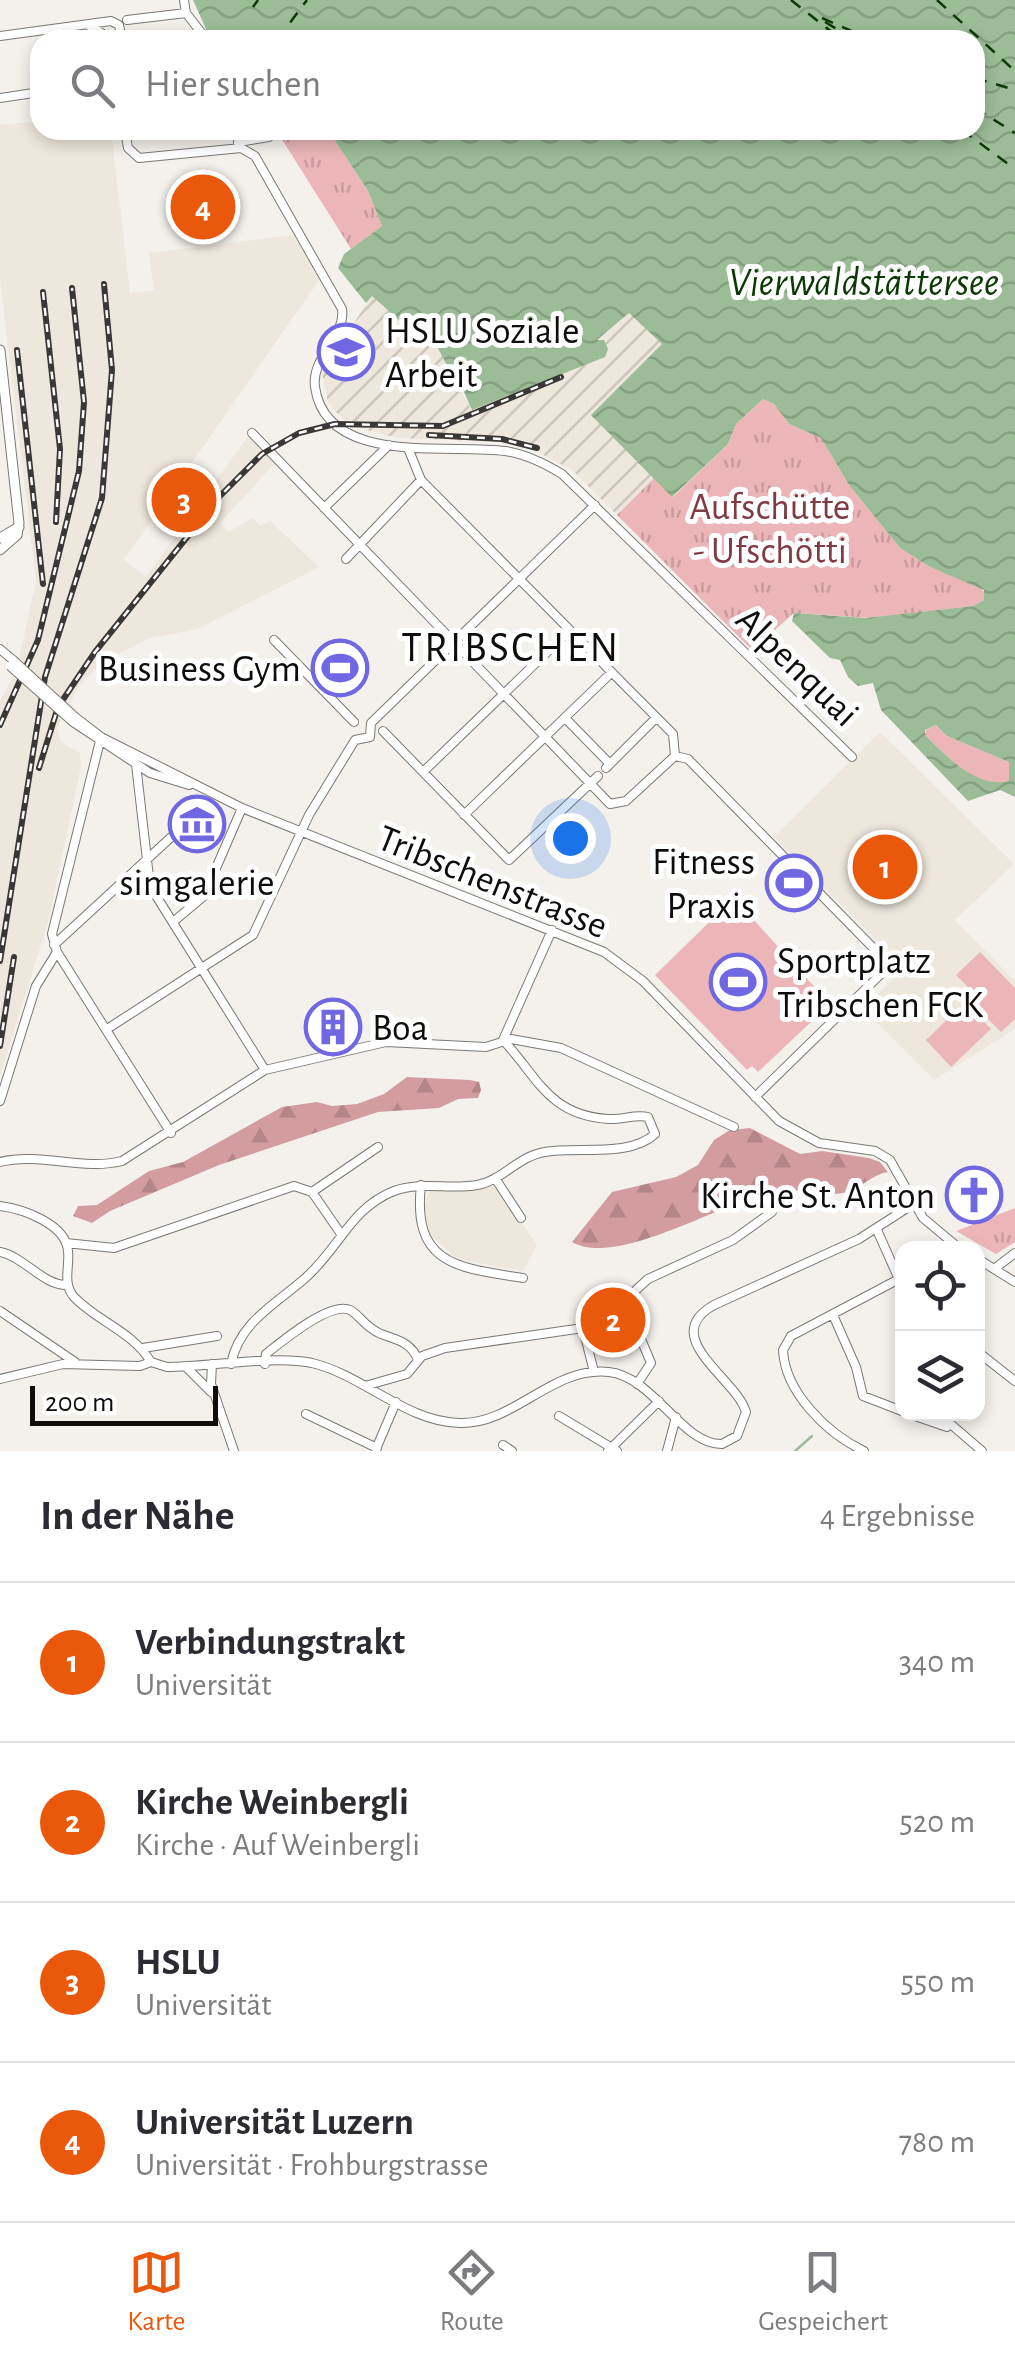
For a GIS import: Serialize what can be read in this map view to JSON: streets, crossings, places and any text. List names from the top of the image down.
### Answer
{
  "streets": {
    "street": ["Alpenquai", "Tribschenstrasse"]
  },
  "districts": ["TRIBSCHEN"],
  "water": ["Vierwaldstättersee"],
  "parks": ["Aufschütte - Ufschötti"],
  "places": {
    "school or university": ["HSLU Soziale Arbeit"],
    "sports": ["Business Gym", "Fitness Praxis", "Sportplatz Tribschen FCK"],
    "museum": ["simgalerie"],
    "building": ["Boa"],
    "church": ["Kirche St. Anton"]
  },
  "scale_bar": "200 m",
  "page": {
    "search": "Hier suchen",
    "pins": [
      "4",
      "3",
      "1",
      "2"
    ],
    "scale": "200 m",
    "heading": ["In der Nähe", "4 Ergebnisse"],
    "list": [
      {
        "mark": "1",
        "name": "Verbindungstrakt",
        "note": "Universität",
        "value": "340 m"
      },
      {
        "mark": "2",
        "name": "Kirche Weinbergli",
        "note": "Kirche · Auf Weinbergli",
        "value": "520 m"
      },
      {
        "mark": "3",
        "name": "HSLU",
        "note": "Universität",
        "value": "550 m"
      },
      {
        "mark": "4",
        "name": "Universität Luzern",
        "note": "Universität · Frohburgstrasse",
        "value": "780 m"
      }
    ],
    "nav": ["Karte", "Route", "Gespeichert"]
  }
}
